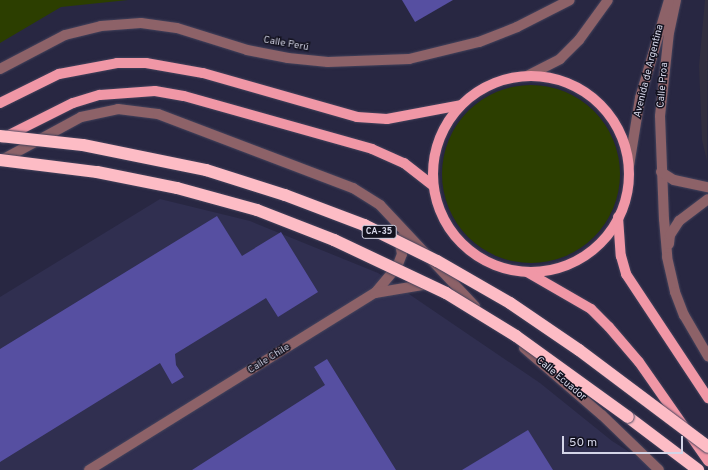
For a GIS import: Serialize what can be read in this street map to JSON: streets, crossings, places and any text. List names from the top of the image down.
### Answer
{
  "streets": {
    "highway": ["CA-35"],
    "street": [
      "Calle Perú",
      "Avenida de Argentina",
      "Calle Proa",
      "Calle Chile",
      "Calle Ecuador"
    ]
  },
  "crossings": [
    ["Calle Chile", "Calle Ecuador"]
  ],
  "scale_bar": "50 m"
}
